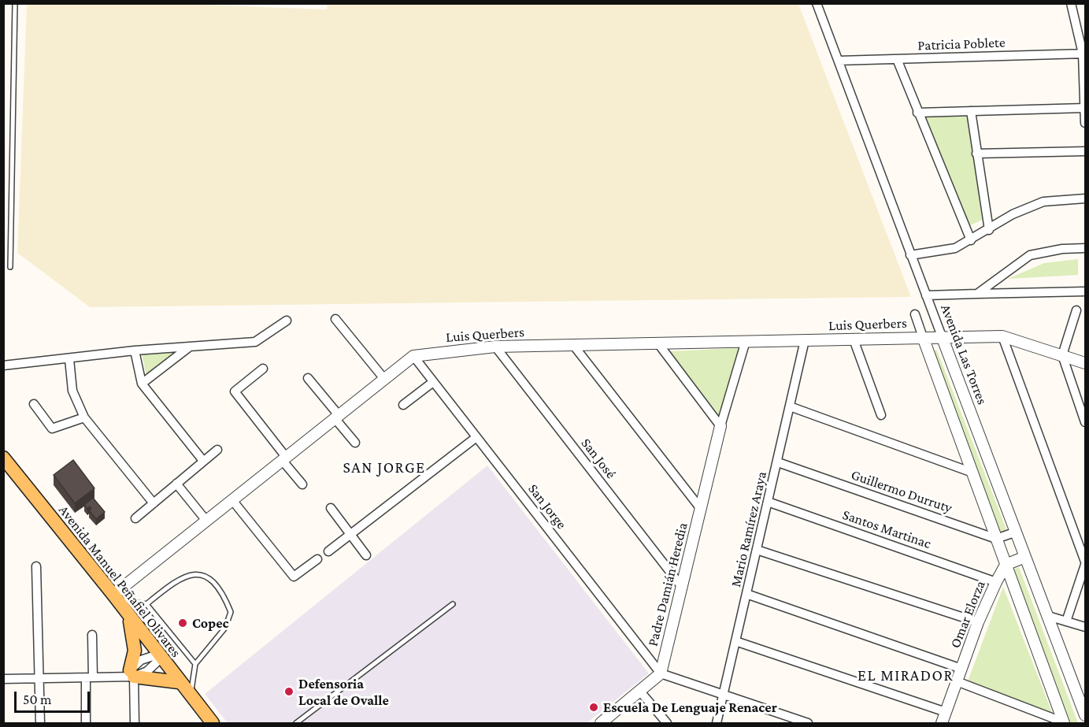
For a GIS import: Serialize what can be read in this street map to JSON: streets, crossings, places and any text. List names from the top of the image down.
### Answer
{
  "streets": {
    "main road": ["Avenida Manuel Peñafiel Olivares"],
    "street": [
      "Patricia Poblete",
      "Luis Querbers",
      "Avenida Las Torres",
      "San José",
      "Guillermo Durruty",
      "San Jorge",
      "Mario Ramírez Araya",
      "Santos Martinac",
      "Padre Damián Heredia",
      "Omar Elorza"
    ]
  },
  "crossings": [
    ["Patricia Poblete", "Avenida Las Torres"],
    ["Luis Querbers", "Avenida Las Torres"],
    ["Luis Querbers", "San José"],
    ["Luis Querbers", "San Jorge"],
    ["Luis Querbers", "Mario Ramírez Araya"],
    ["Luis Querbers", "Padre Damián Heredia"],
    ["San José", "Padre Damián Heredia"],
    ["Guillermo Durruty", "Mario Ramírez Araya"],
    ["San Jorge", "Padre Damián Heredia"],
    ["Mario Ramírez Araya", "Santos Martinac"],
    ["Santos Martinac", "Omar Elorza"]
  ],
  "districts": ["SAN JORGE", "EL MIRADOR"],
  "places": ["Copec", "Defensoria Local de Ovalle", "Escuela De Lenguaje Renacer"],
  "scale_bar": "50 m"
}
